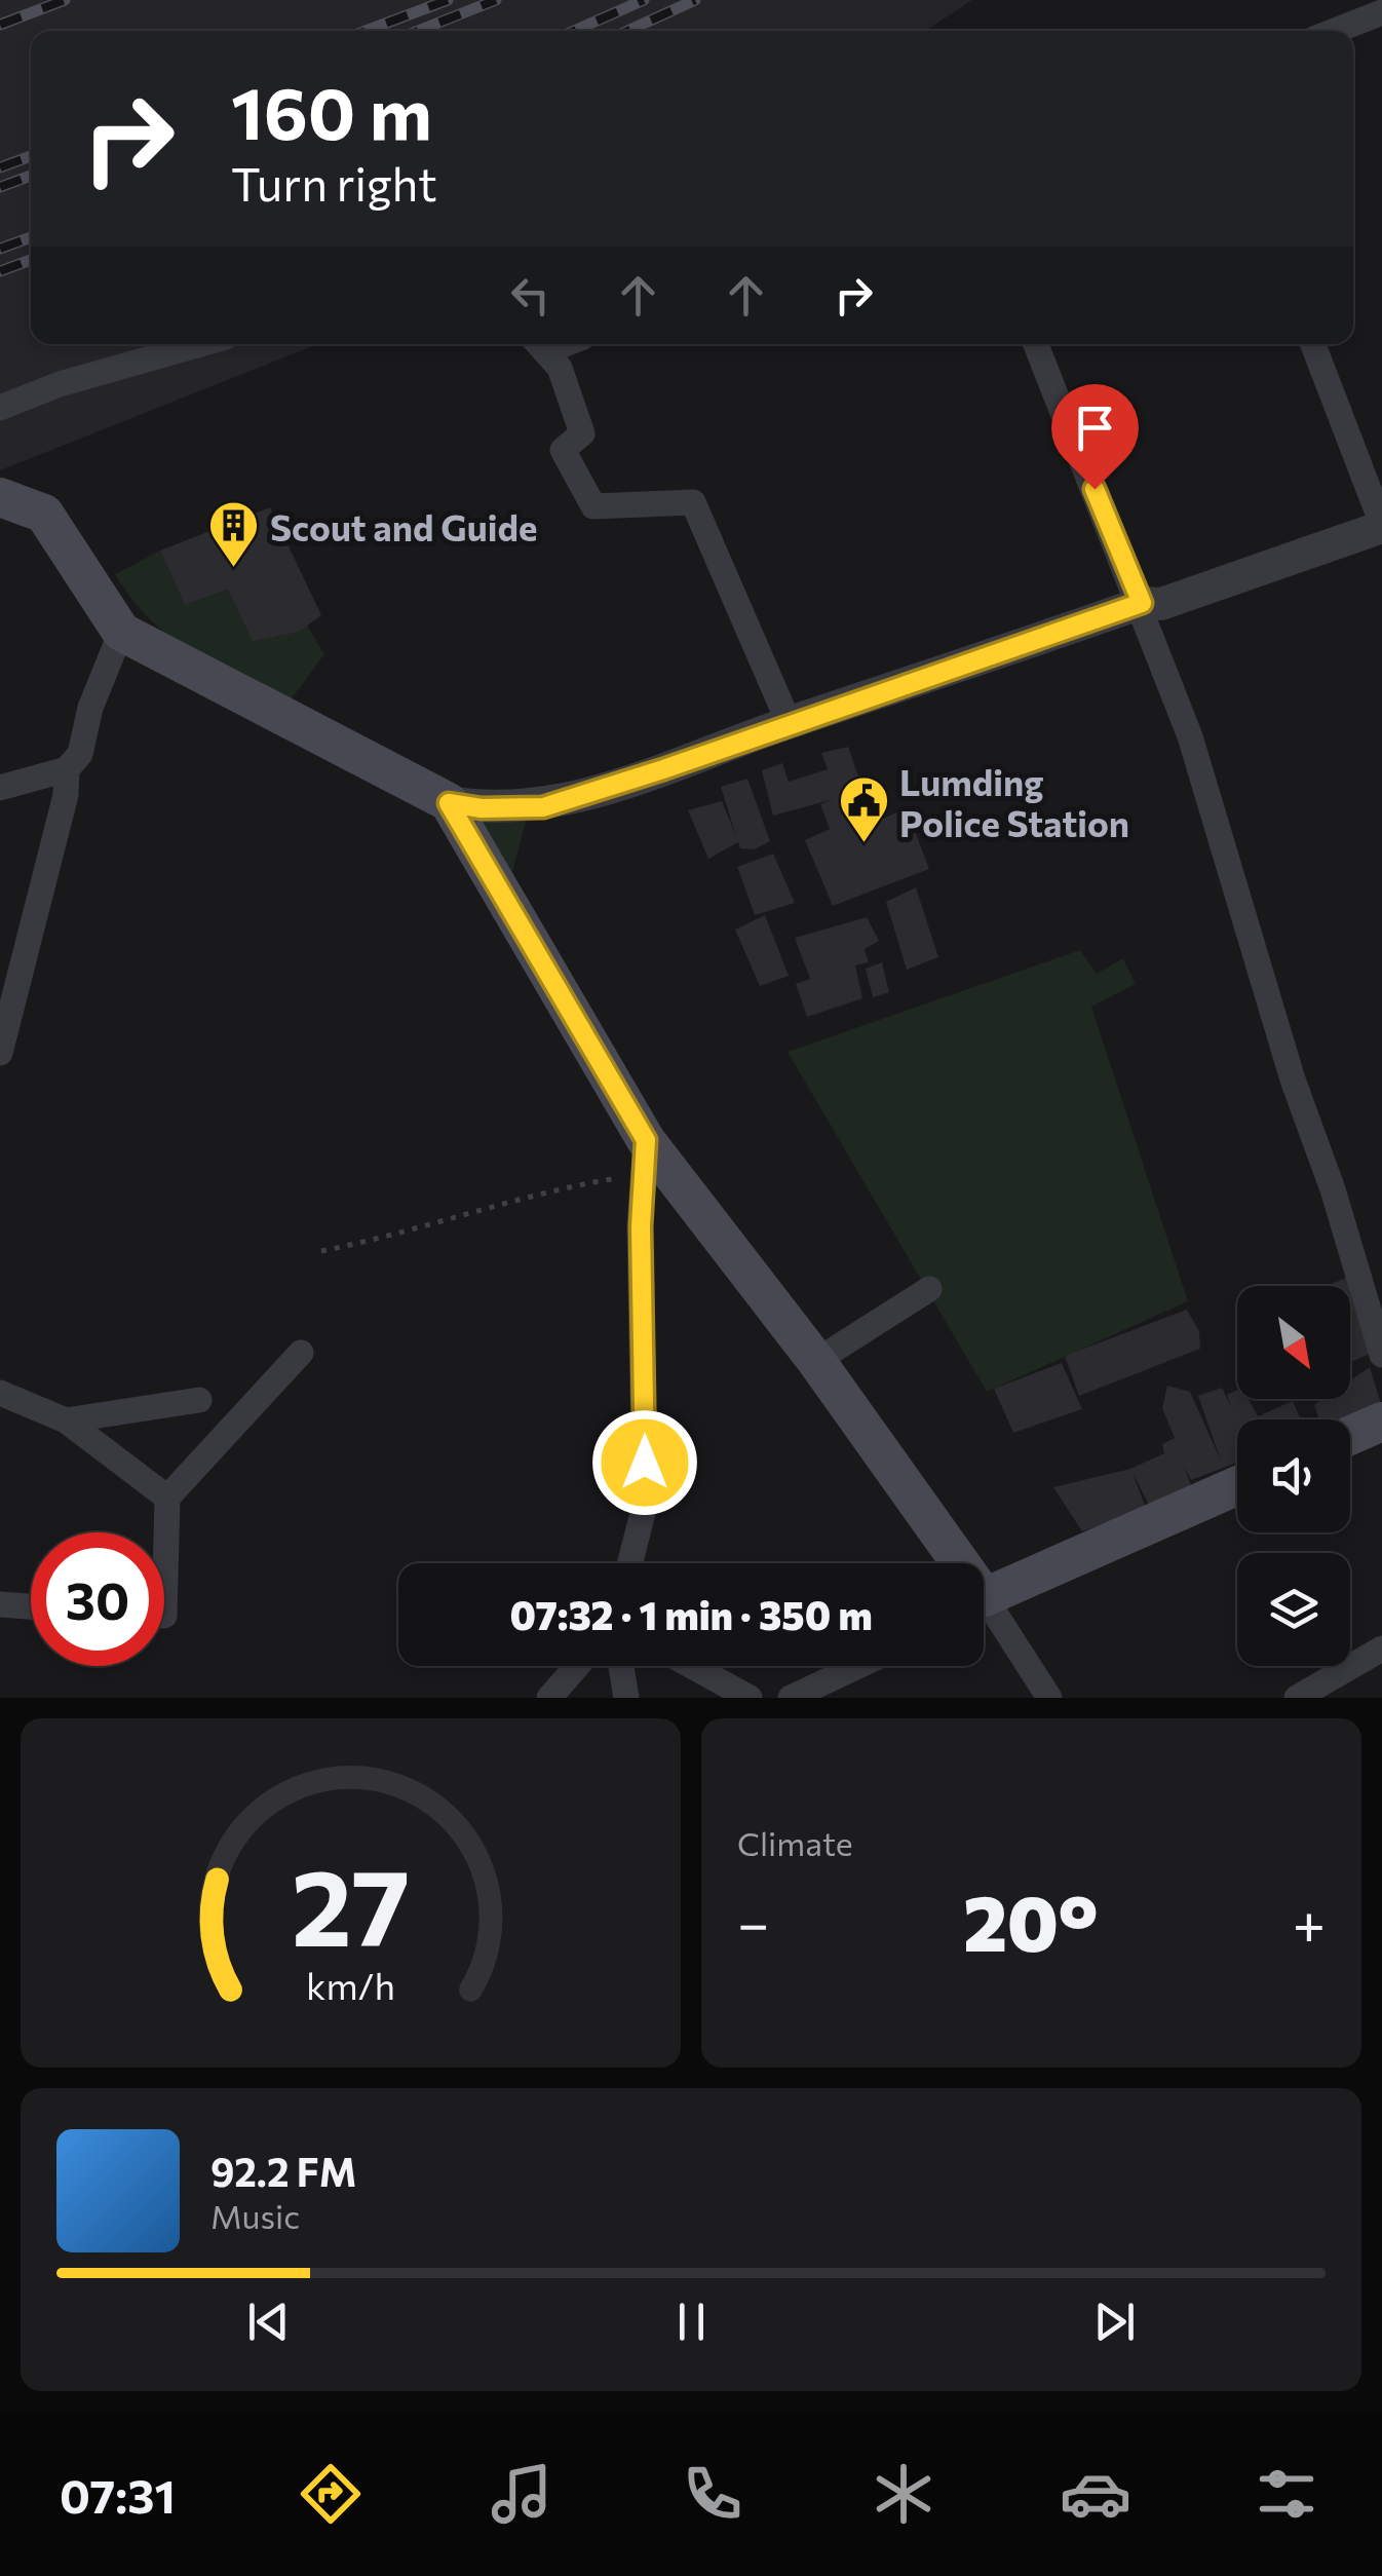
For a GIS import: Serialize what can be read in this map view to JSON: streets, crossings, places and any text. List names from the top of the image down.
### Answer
{
  "places": {
    "building": ["Scout and Guide"],
    "public building": ["Lumding Police Station"]
  },
  "north": "bottom right",
  "page": {
    "turn": ["160 m", "Turn right"],
    "limit": "30",
    "trip": "07:32 · 1 min · 350 m",
    "tile": "Climate",
    "heat": ["−", "20°", "+"],
    "song": ["92.2 FM", "Music"],
    "tabs": "07:31",
    "gauge": ["27", "km/h"]
  }
}
